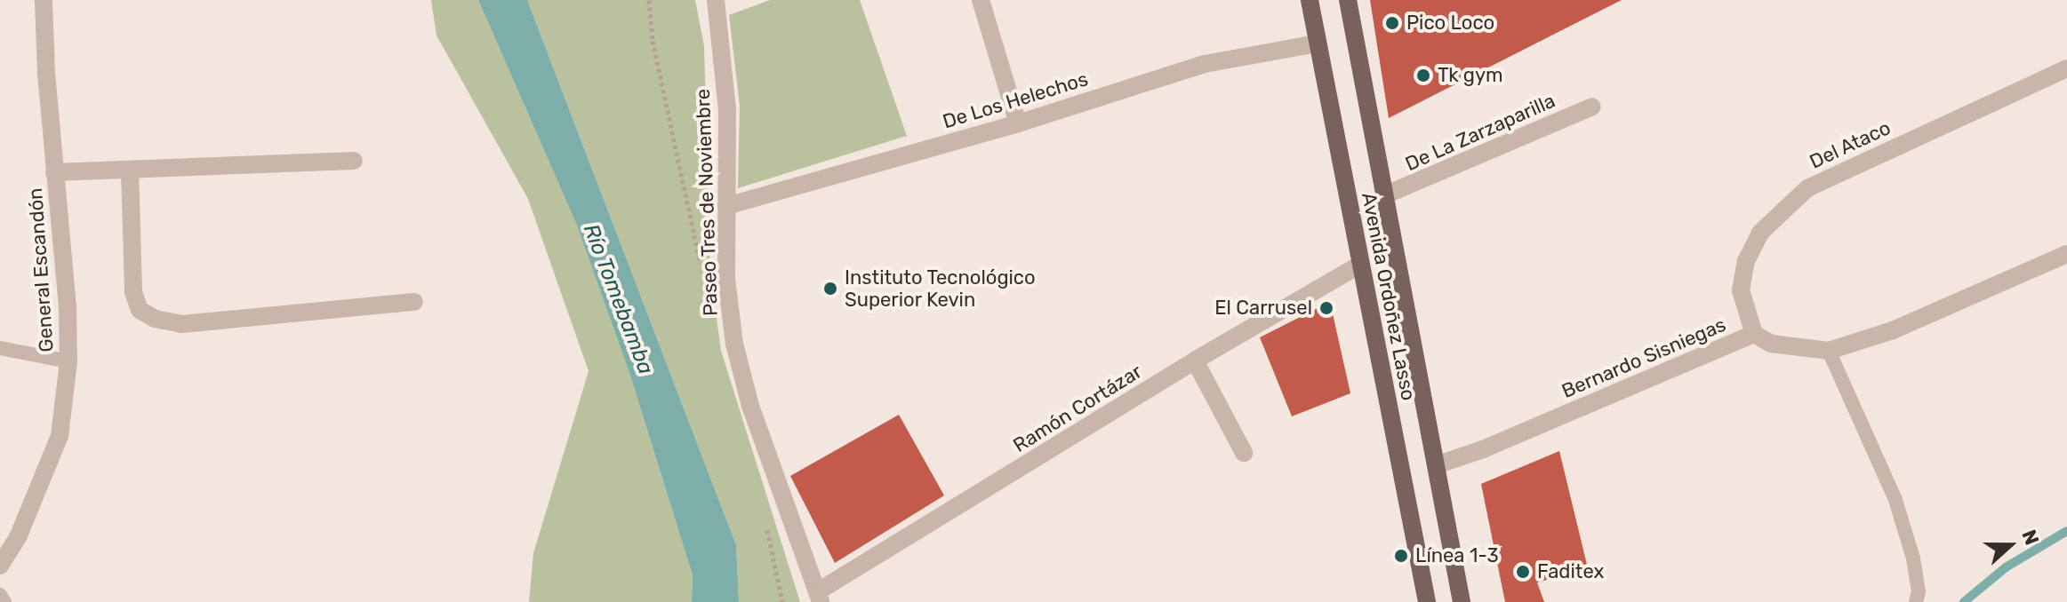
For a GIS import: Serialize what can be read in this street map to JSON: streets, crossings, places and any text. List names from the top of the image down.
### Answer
{
  "streets": {
    "main road": ["Avenida Ordoñez Lasso"],
    "street": [
      "De Los Helechos",
      "De La Zarzaparilla",
      "Del Ataco",
      "Paseo Tres de Noviembre",
      "General Escandón",
      "Bernardo Sisniegas",
      "Ramón Cortázar"
    ]
  },
  "crossings": [
    ["De Los Helechos", "Paseo Tres de Noviembre"],
    ["De Los Helechos", "Avenida Ordoñez Lasso"],
    ["De La Zarzaparilla", "Avenida Ordoñez Lasso"],
    ["Del Ataco", "Bernardo Sisniegas"],
    ["Paseo Tres de Noviembre", "Ramón Cortázar"],
    ["Avenida Ordoñez Lasso", "Bernardo Sisniegas"],
    ["Avenida Ordoñez Lasso", "Ramón Cortázar"]
  ],
  "water": ["Río Tomebamba"],
  "places": [
    "Pico Loco",
    "Tk gym",
    "Instituto Tecnológico Superior Kevin",
    "El Carrusel",
    "Línea 1-3",
    "Faditex"
  ],
  "north": "right"
}
